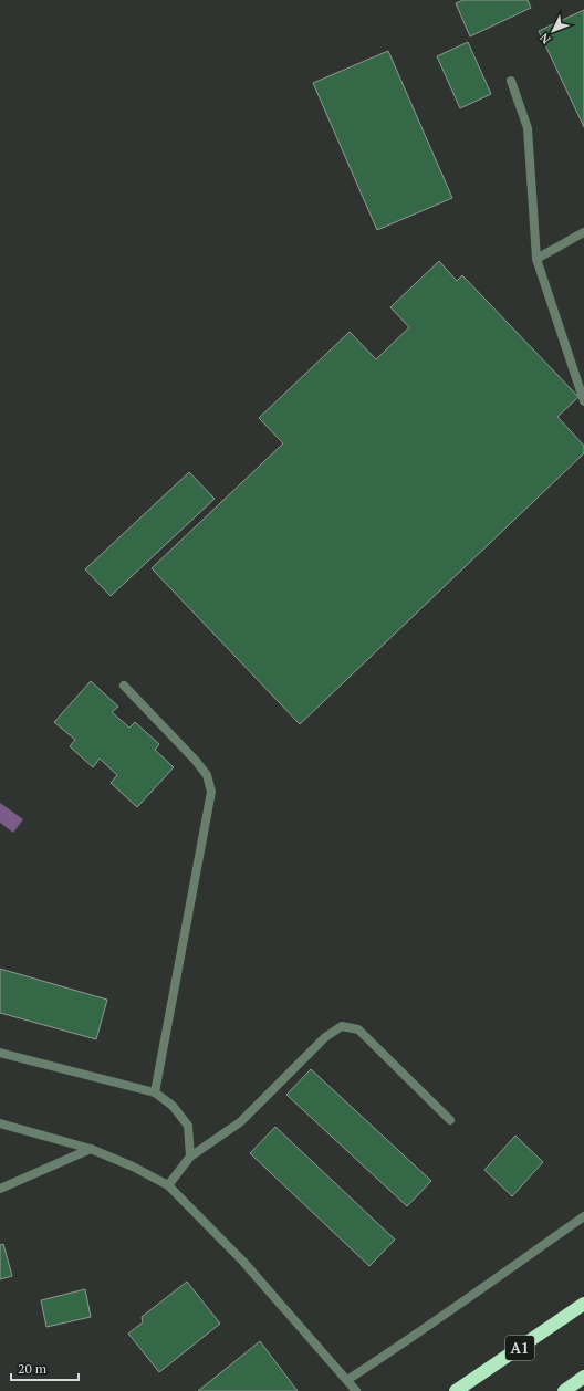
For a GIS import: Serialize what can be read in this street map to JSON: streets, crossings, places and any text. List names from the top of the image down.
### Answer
{
  "streets": {
    "highway": ["A1"]
  },
  "scale_bar": "20 m",
  "north": "bottom left"
}
